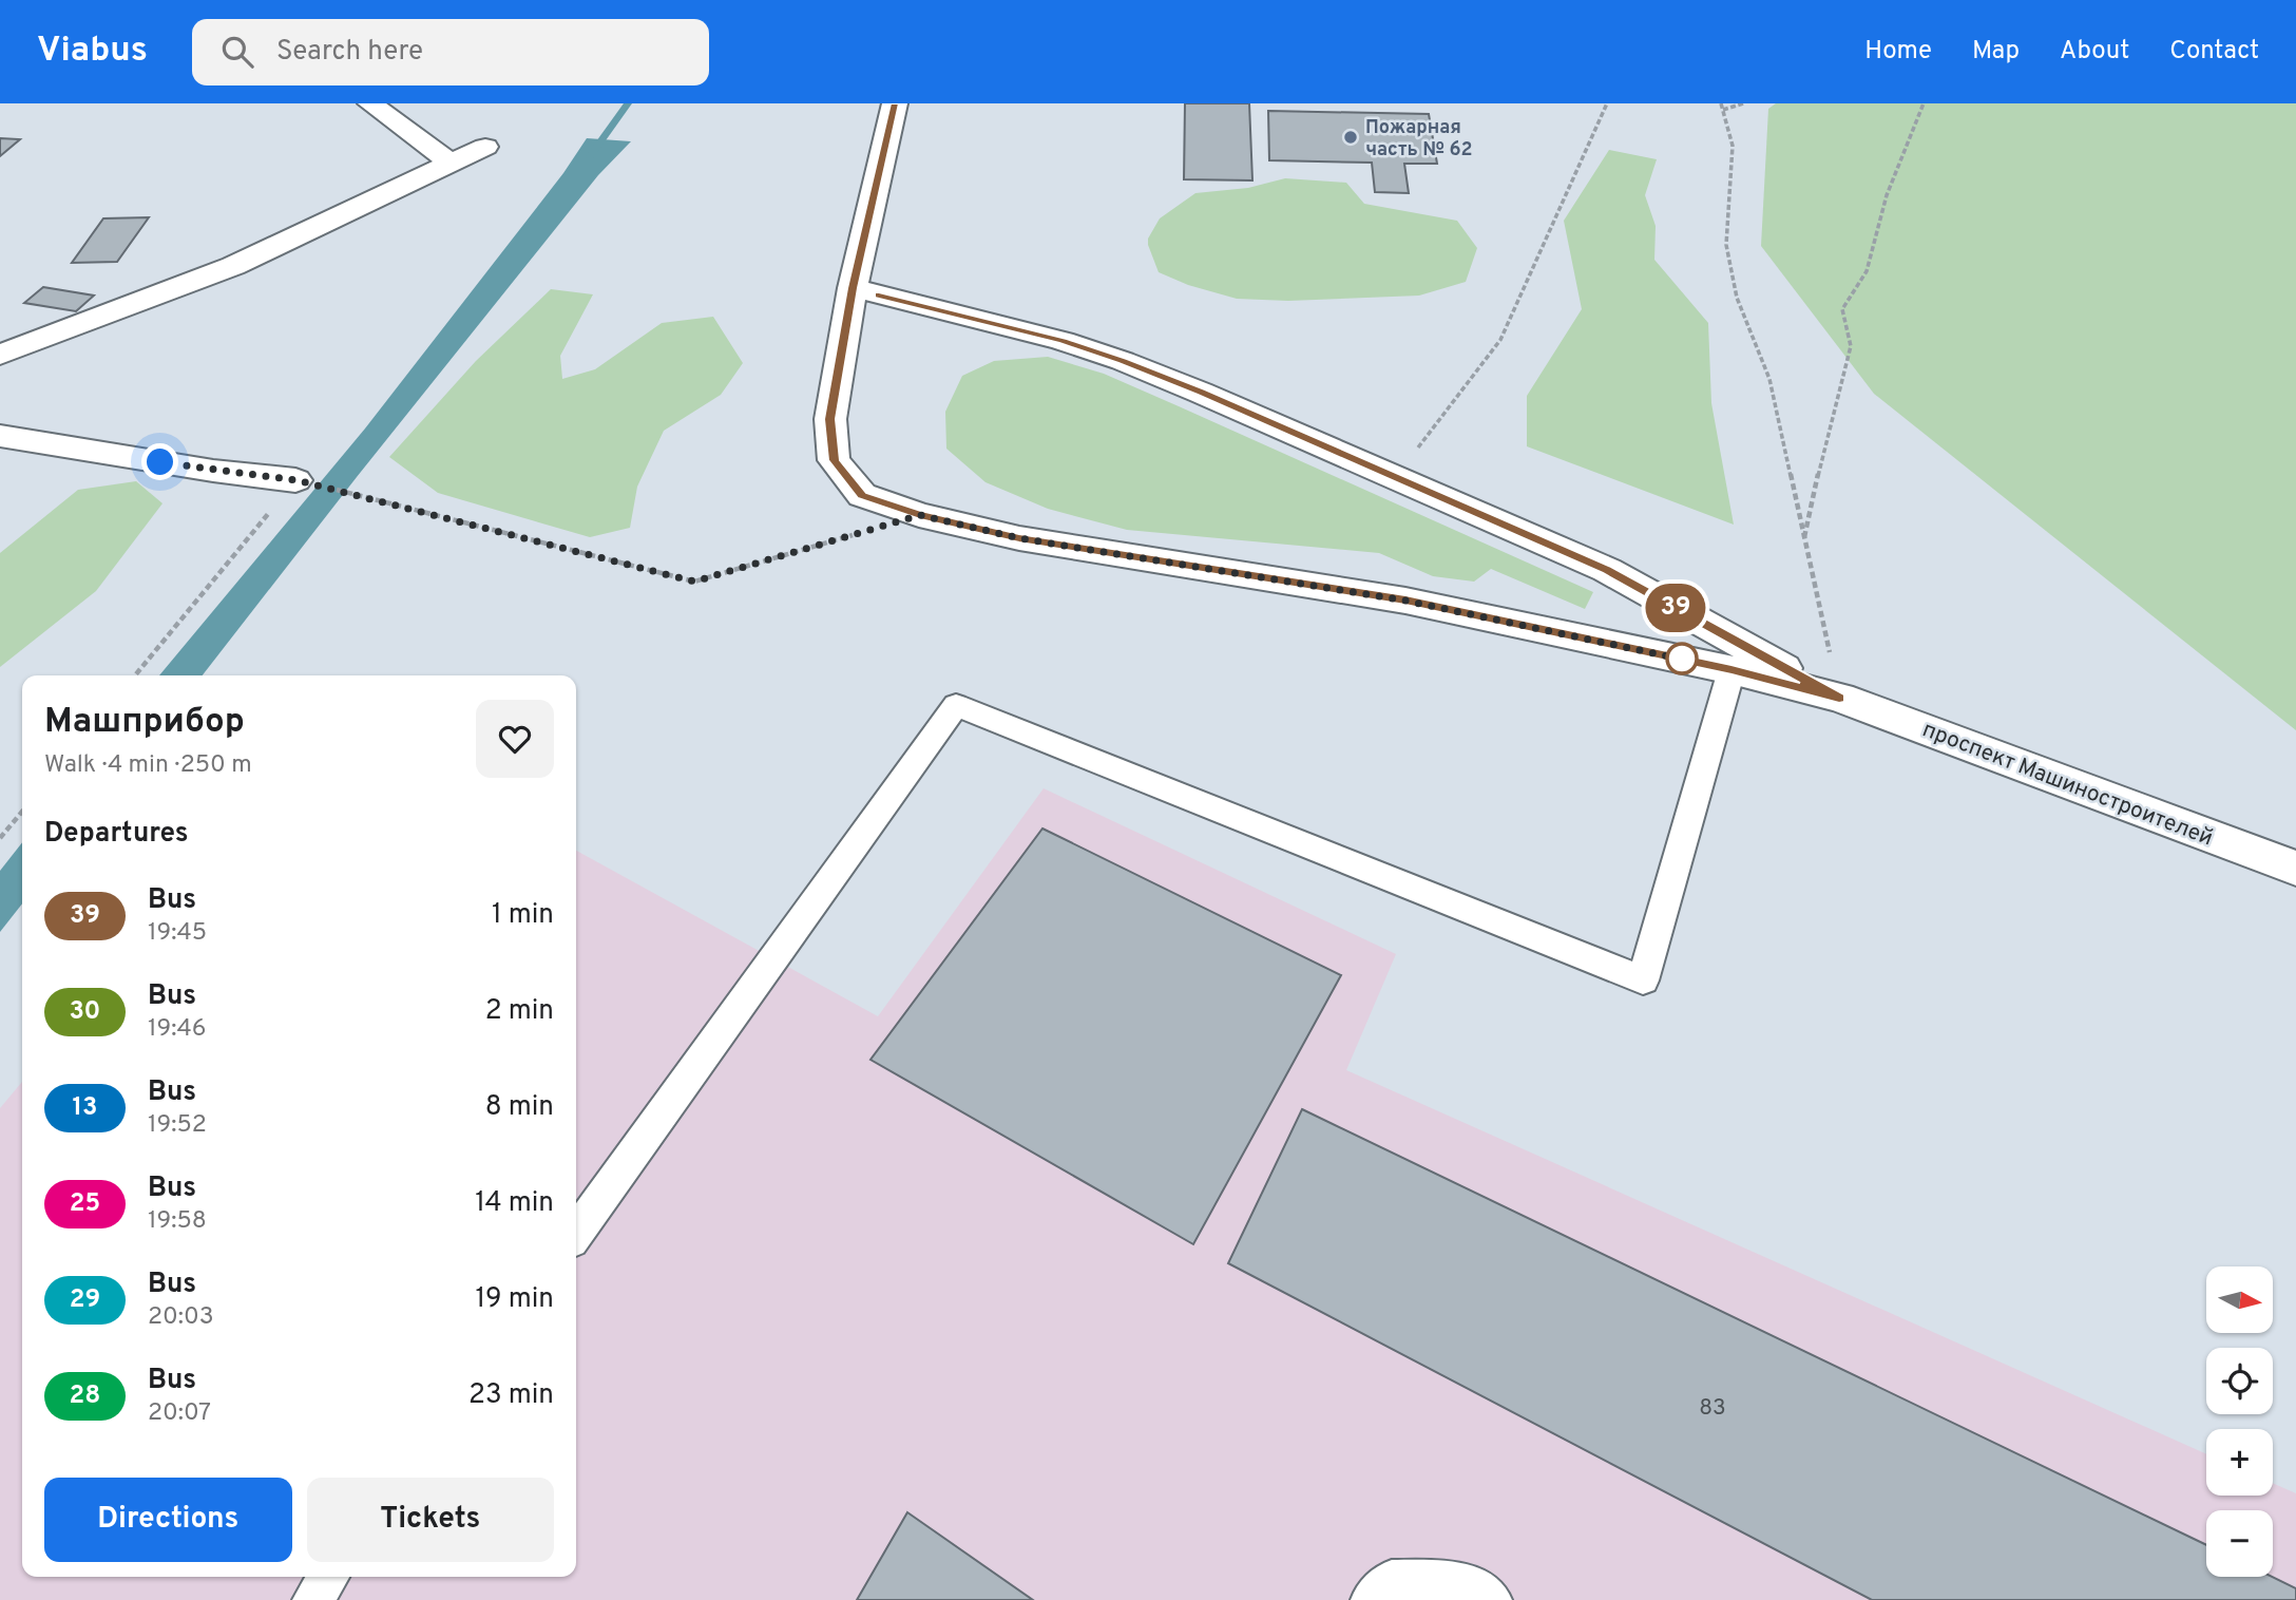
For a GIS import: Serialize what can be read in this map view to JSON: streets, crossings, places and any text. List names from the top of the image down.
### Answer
{
  "streets": {
    "street": ["проспект Машиностроителей"]
  },
  "places": ["Пожарная часть № 62"],
  "lines": ["bus line 39"],
  "house_numbers": ["83"],
  "north": "right",
  "page": {
    "header": "Viabus",
    "search": "Search here",
    "nav": [
      "Home",
      "Map",
      "About",
      "Contact"
    ],
    "on_map": "39",
    "heading": [
      ["Машприбор", "Walk · 4 min · 250 m"],
      "Departures"
    ],
    "list": [
      {
        "mark": "39",
        "name": "Bus",
        "note": "19:45",
        "value": "1 min"
      },
      {
        "mark": "30",
        "name": "Bus",
        "note": "19:46",
        "value": "2 min"
      },
      {
        "mark": "13",
        "name": "Bus",
        "note": "19:52",
        "value": "8 min"
      },
      {
        "mark": "25",
        "name": "Bus",
        "note": "19:58",
        "value": "14 min"
      },
      {
        "mark": "29",
        "name": "Bus",
        "note": "20:03",
        "value": "19 min"
      },
      {
        "mark": "28",
        "name": "Bus",
        "note": "20:07",
        "value": "23 min"
      }
    ],
    "map_buttons": ["+", "−"],
    "buttons": ["Directions", "Tickets"]
  }
}
